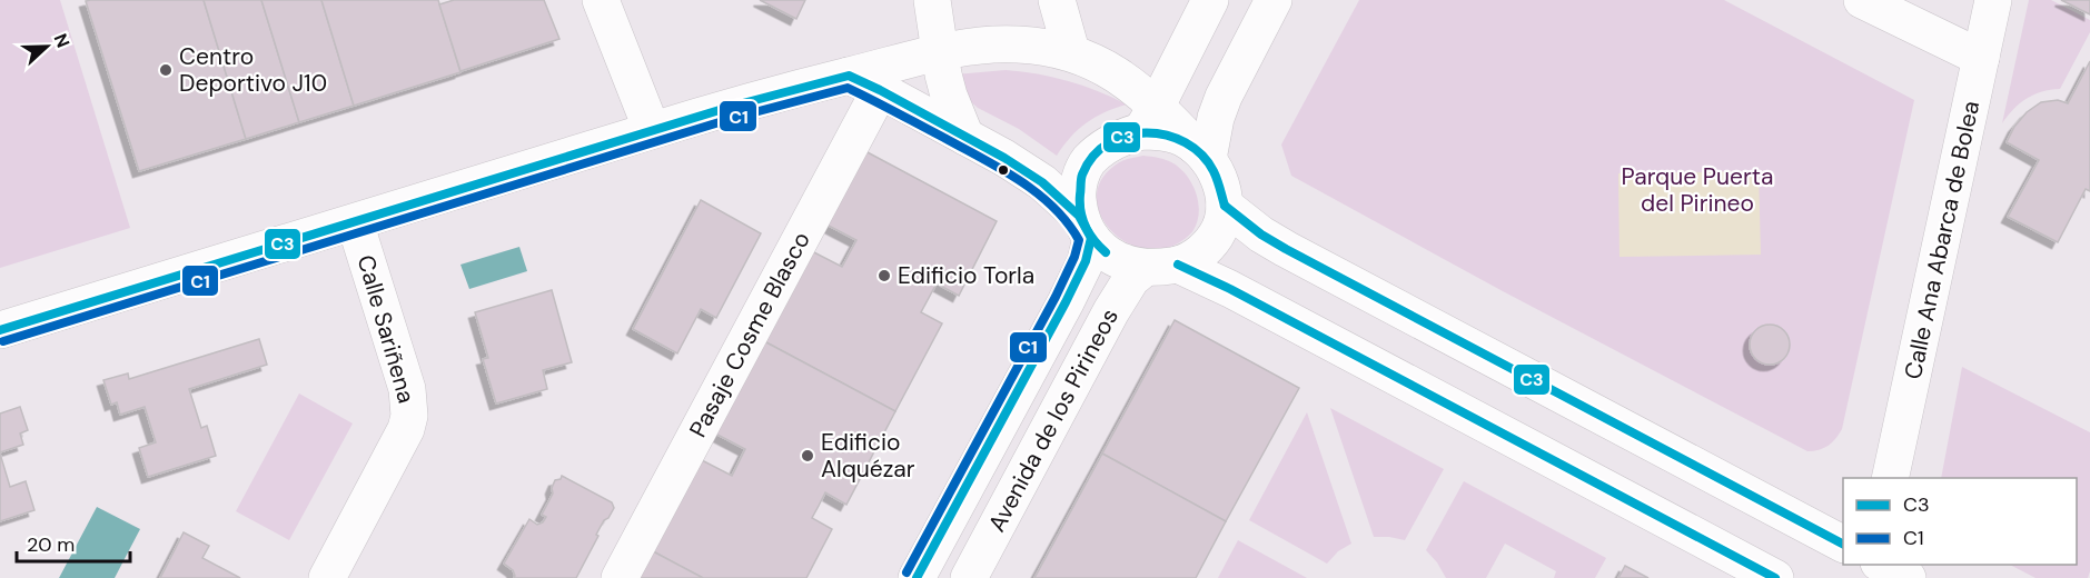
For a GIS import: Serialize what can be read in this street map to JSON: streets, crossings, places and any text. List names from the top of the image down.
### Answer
{
  "streets": {
    "main road": [
      "Calle Ana Abarca de Bolea",
      "Calle Sariñena",
      "Pasaje Cosme Blasco",
      "Avenida de los Pirineos"
    ]
  },
  "parks": ["Parque Puerta del Pirineo"],
  "places": ["Centro Deportivo J10", "Edificio Torla", "Edificio Alquézar"],
  "lines": ["transit line C3", "transit line C1"],
  "legend": ["C3", "C1"],
  "scale_bar": "20 m",
  "north": "right"
}
